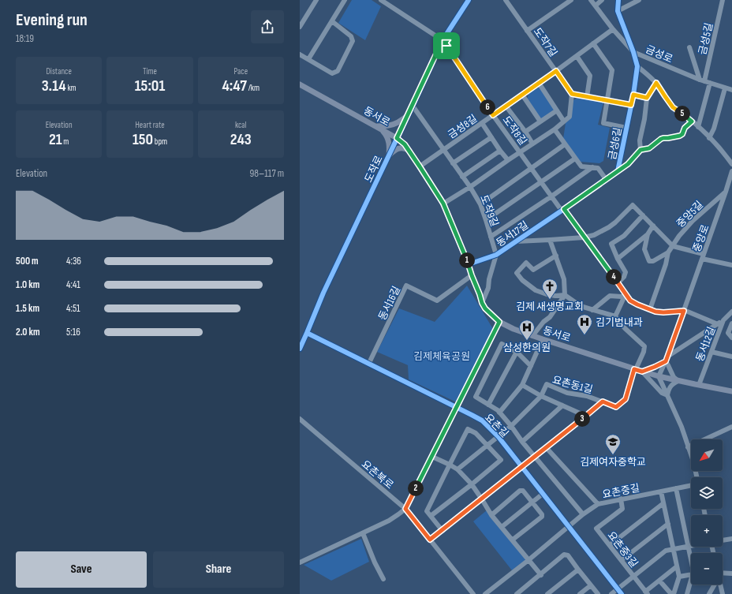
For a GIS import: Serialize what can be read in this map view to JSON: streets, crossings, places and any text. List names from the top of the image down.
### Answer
{
  "streets": {
    "main road": ["동서로"],
    "street": [
      "금성5길",
      "도작7길",
      "금성로",
      "금성8길",
      "도작8길",
      "금성6길",
      "도작로",
      "도작9길",
      "중앙5길",
      "동서17길",
      "중앙로",
      "동서16길",
      "동서12길",
      "요촌동1길",
      "요촌길",
      "요촌북로",
      "요촌중길",
      "요촌중3길"
    ]
  },
  "crossings": [
    ["금성5길", "금성로"],
    ["도작7길", "금성8길"],
    ["금성로", "금성8길"],
    ["금성로", "금성6길"],
    ["동서로", "도작로"],
    ["동서로", "동서17길"],
    ["동서로", "중앙로"],
    ["동서로", "동서16길"],
    ["동서로", "동서12길"],
    ["금성8길", "도작8길"],
    ["금성8길", "도작9길"],
    ["도작8길", "금성6길"],
    ["도작8길", "도작로"],
    ["도작8길", "중앙5길"],
    ["도작8길", "동서17길"],
    ["도작8길", "중앙로"],
    ["금성6길", "동서17길"],
    ["도작로", "도작9길"],
    ["도작로", "요촌길"],
    ["도작9길", "동서17길"],
    ["중앙5길", "중앙로"],
    ["동서16길", "요촌길"],
    ["요촌동1길", "요촌길"],
    ["요촌동1길", "요촌북로"],
    ["요촌길", "요촌중길"],
    ["요촌길", "요촌중3길"],
    ["요촌중길", "요촌중3길"]
  ],
  "parks": ["김제체육공원"],
  "places": {
    "church": ["김제 새생명교회"],
    "hospital": ["김기범내과", "삼성한의원"],
    "school or university": ["김제여자중학교"]
  },
  "north": "bottom left",
  "page": {
    "heading": ["Evening run", "18:19"],
    "stats": [
      ["Distance", "3.14 km"],
      ["Time", "15:01"],
      ["Pace", "4:47 /km"],
      ["Elevation", "21 m"],
      ["Heart rate", "150 bpm"],
      ["kcal", "243"]
    ],
    "pins": [
      "6",
      "5",
      "1",
      "4",
      "3",
      "2"
    ],
    "chart": ["Elevation", "98–117 m"],
    "list": [
      {
        "name": "500 m",
        "note": "4:36"
      },
      {
        "name": "1.0 km",
        "note": "4:41"
      },
      {
        "name": "1.5 km",
        "note": "4:51"
      },
      {
        "name": "2.0 km",
        "note": "5:16"
      }
    ],
    "map_buttons": ["+", "−"],
    "buttons": ["Save", "Share"]
  }
}
